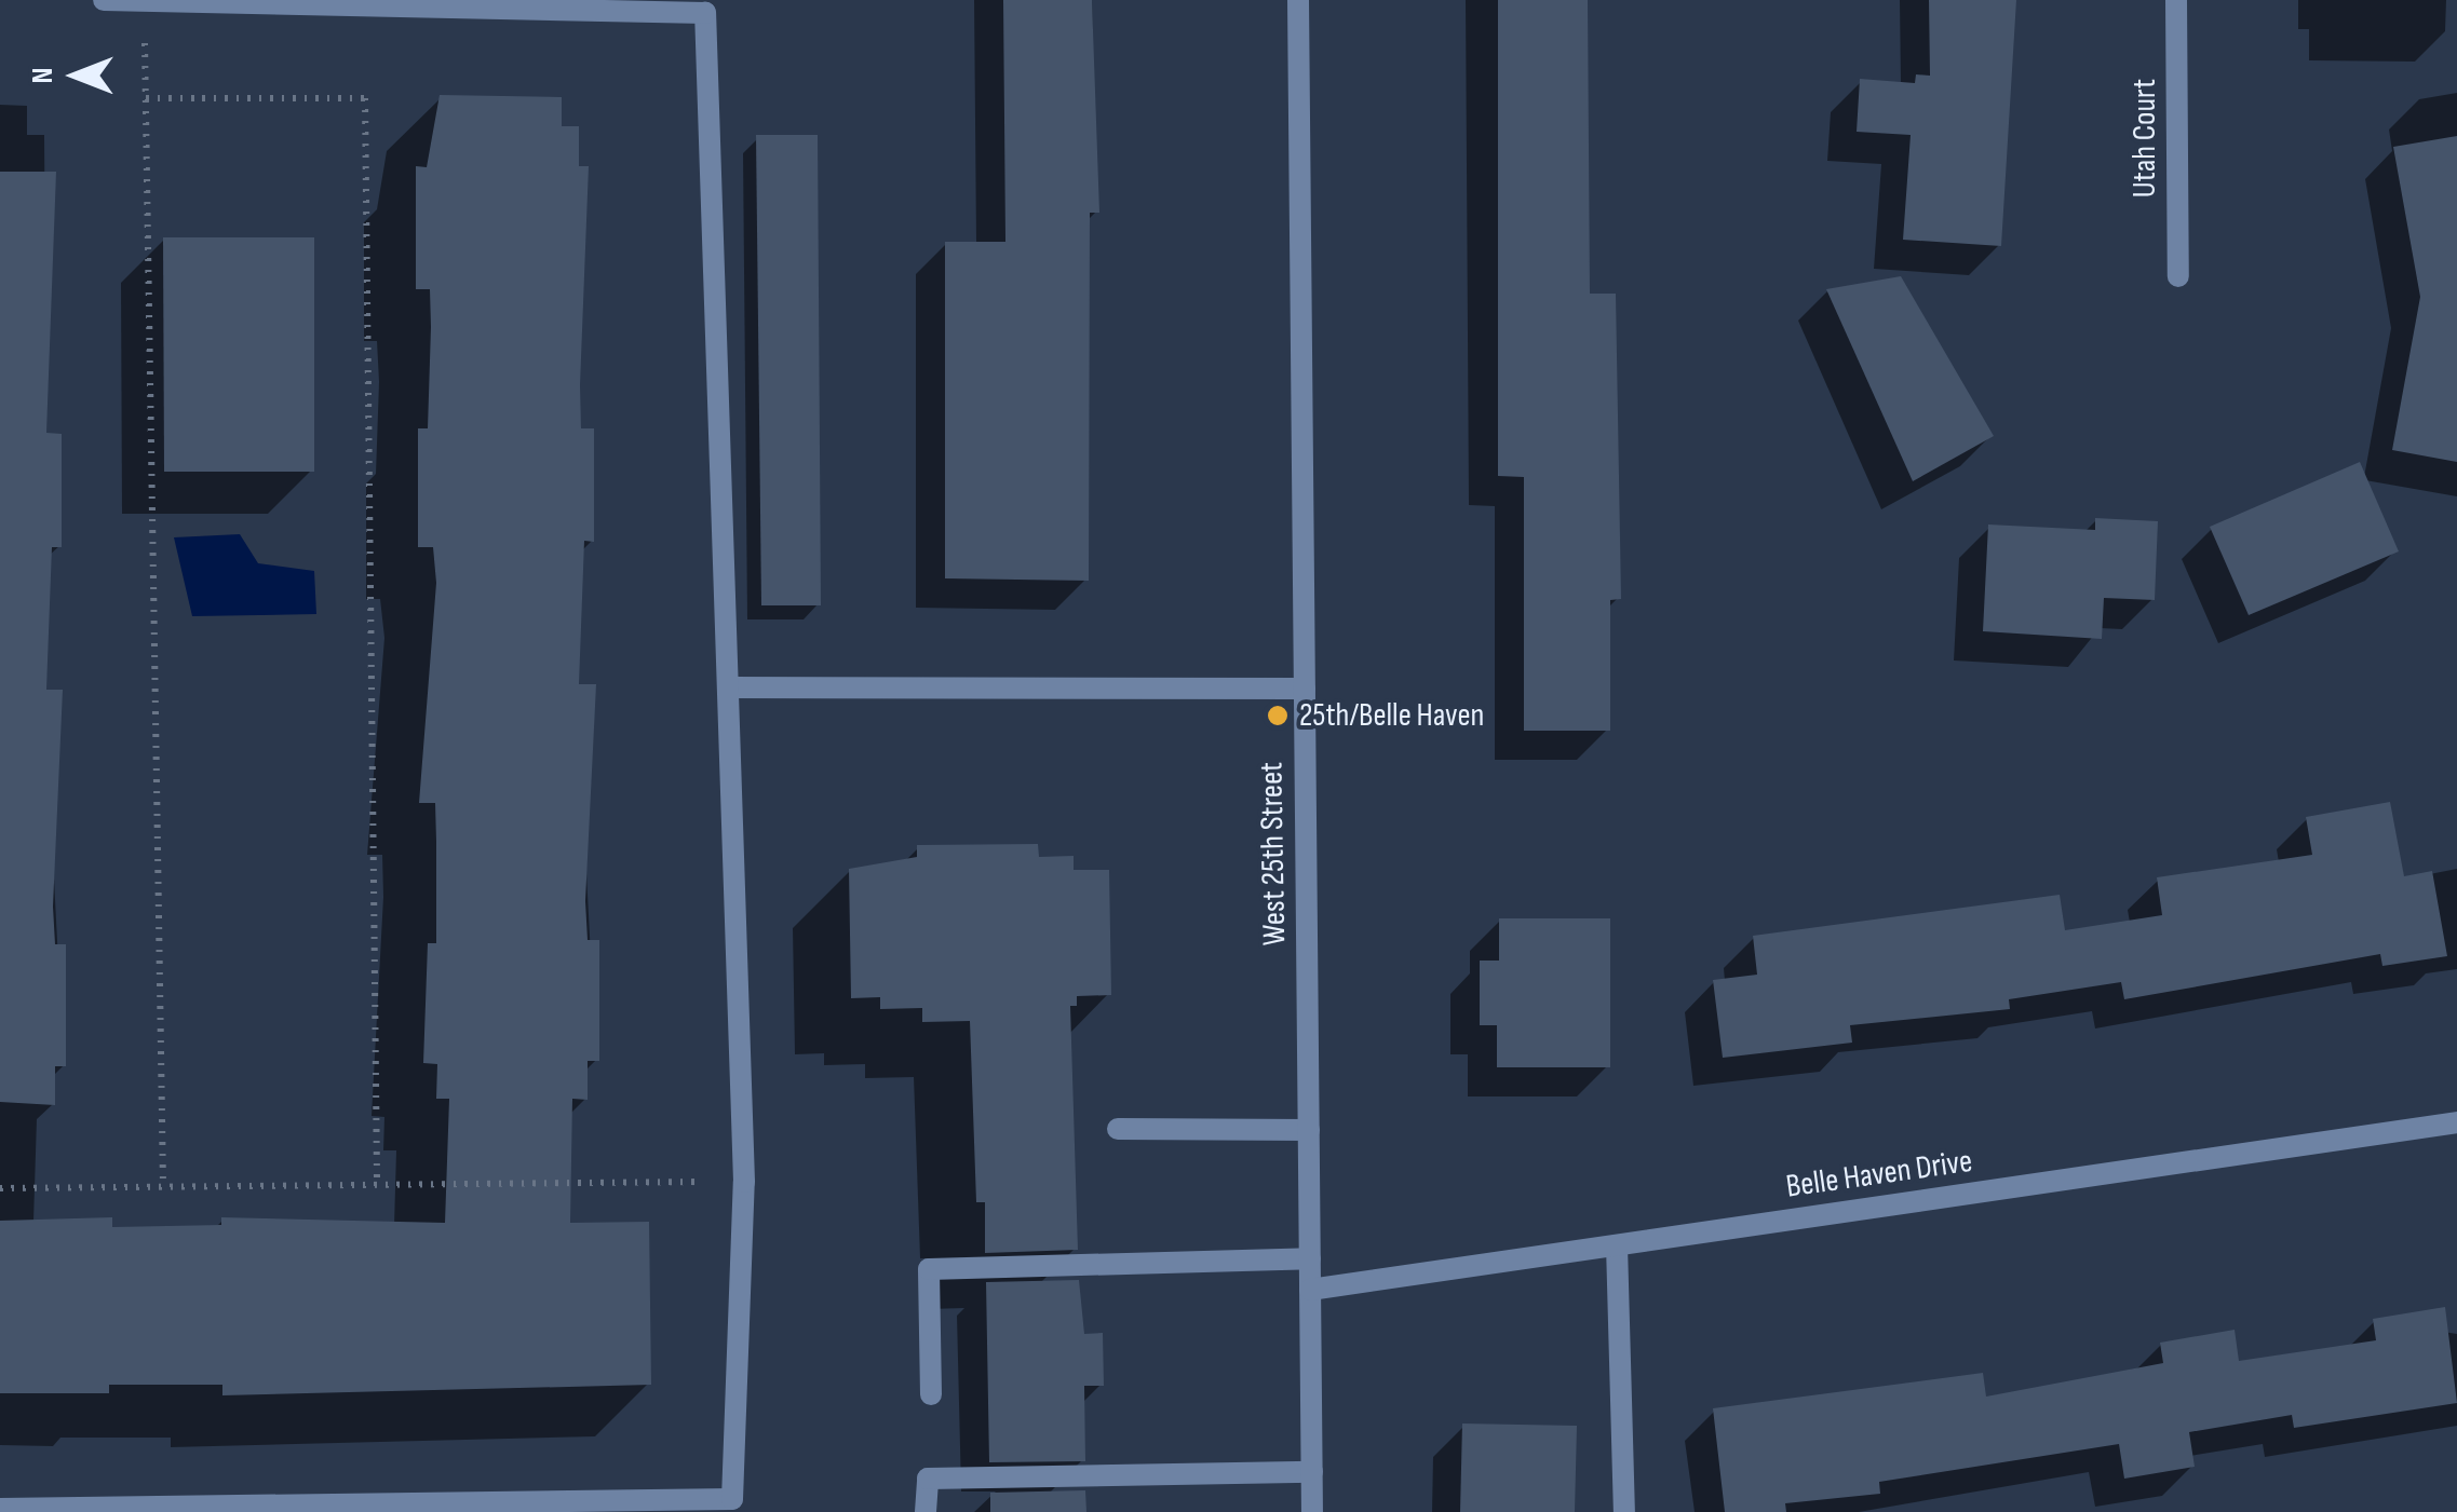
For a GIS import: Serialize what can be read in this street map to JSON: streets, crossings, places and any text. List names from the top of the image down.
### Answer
{
  "streets": {
    "street": ["Utah Court", "West 25th Street", "Belle Haven Drive"]
  },
  "crossings": [
    ["West 25th Street", "Belle Haven Drive"]
  ],
  "places": ["25th/Belle Haven"],
  "north": "left"
}
